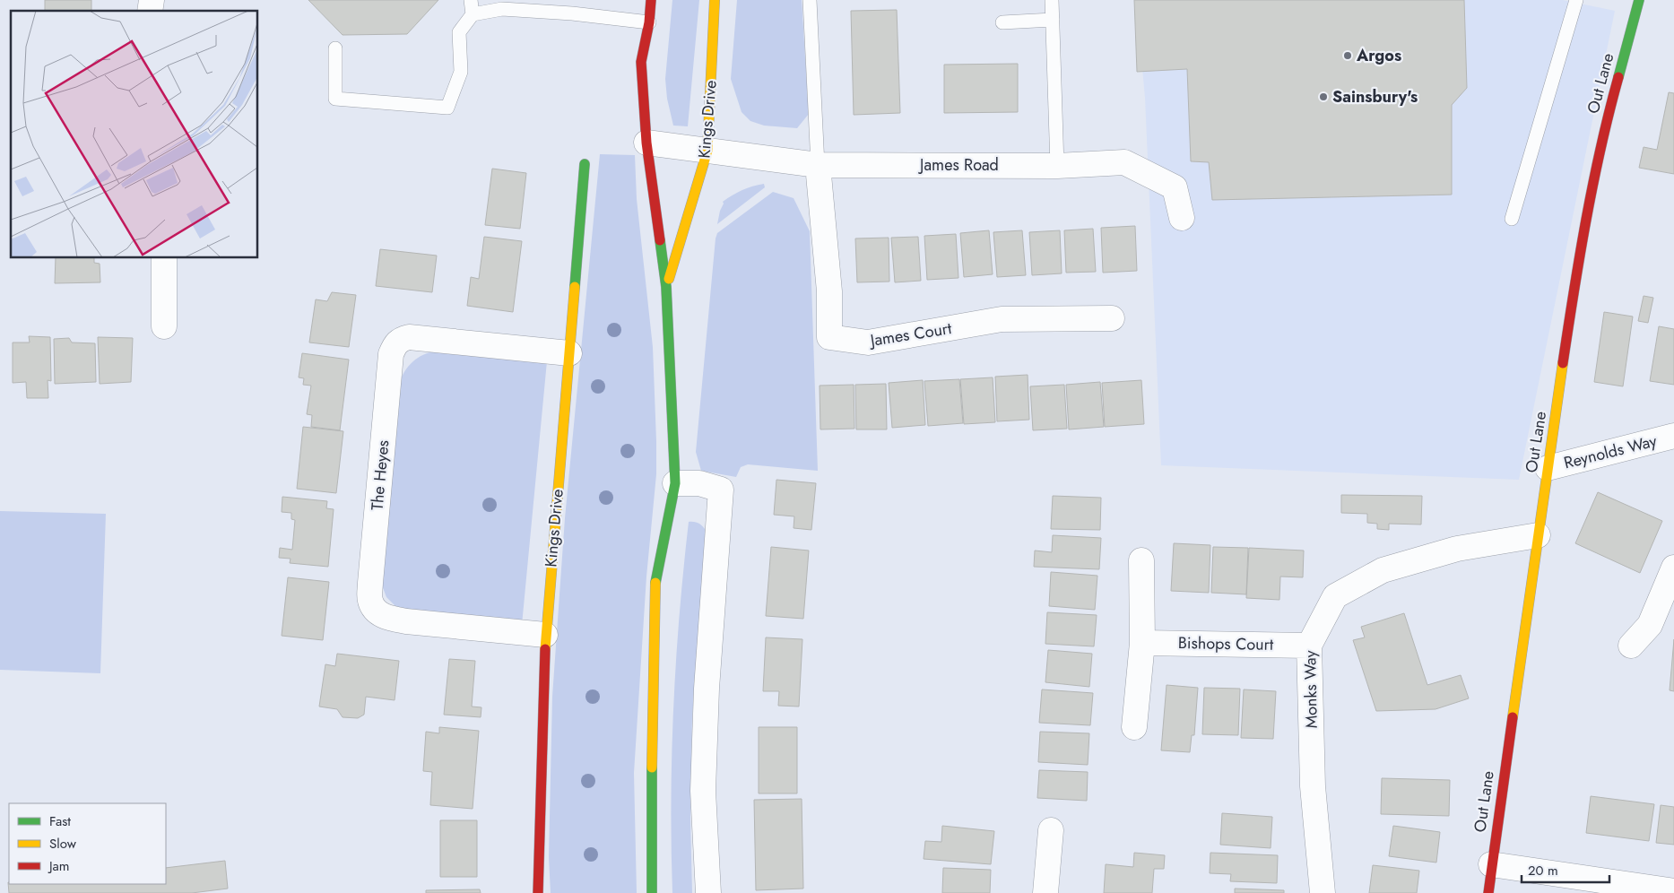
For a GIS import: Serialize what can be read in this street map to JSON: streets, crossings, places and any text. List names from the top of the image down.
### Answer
{
  "streets": {
    "street": [
      "Out Lane",
      "Kings Drive",
      "James Road",
      "James Court",
      "Reynolds Way",
      "The Heyes",
      "Bishops Court",
      "Monks Way"
    ]
  },
  "crossings": [
    ["Out Lane", "Reynolds Way"],
    ["Out Lane", "Monks Way"],
    ["Kings Drive", "James Road"],
    ["Kings Drive", "The Heyes"],
    ["James Road", "James Court"],
    ["Bishops Court", "Monks Way"]
  ],
  "places": ["Argos", "Sainsbury's"],
  "legend": ["Fast", "Slow", "Jam"],
  "scale_bar": "20 m"
}
